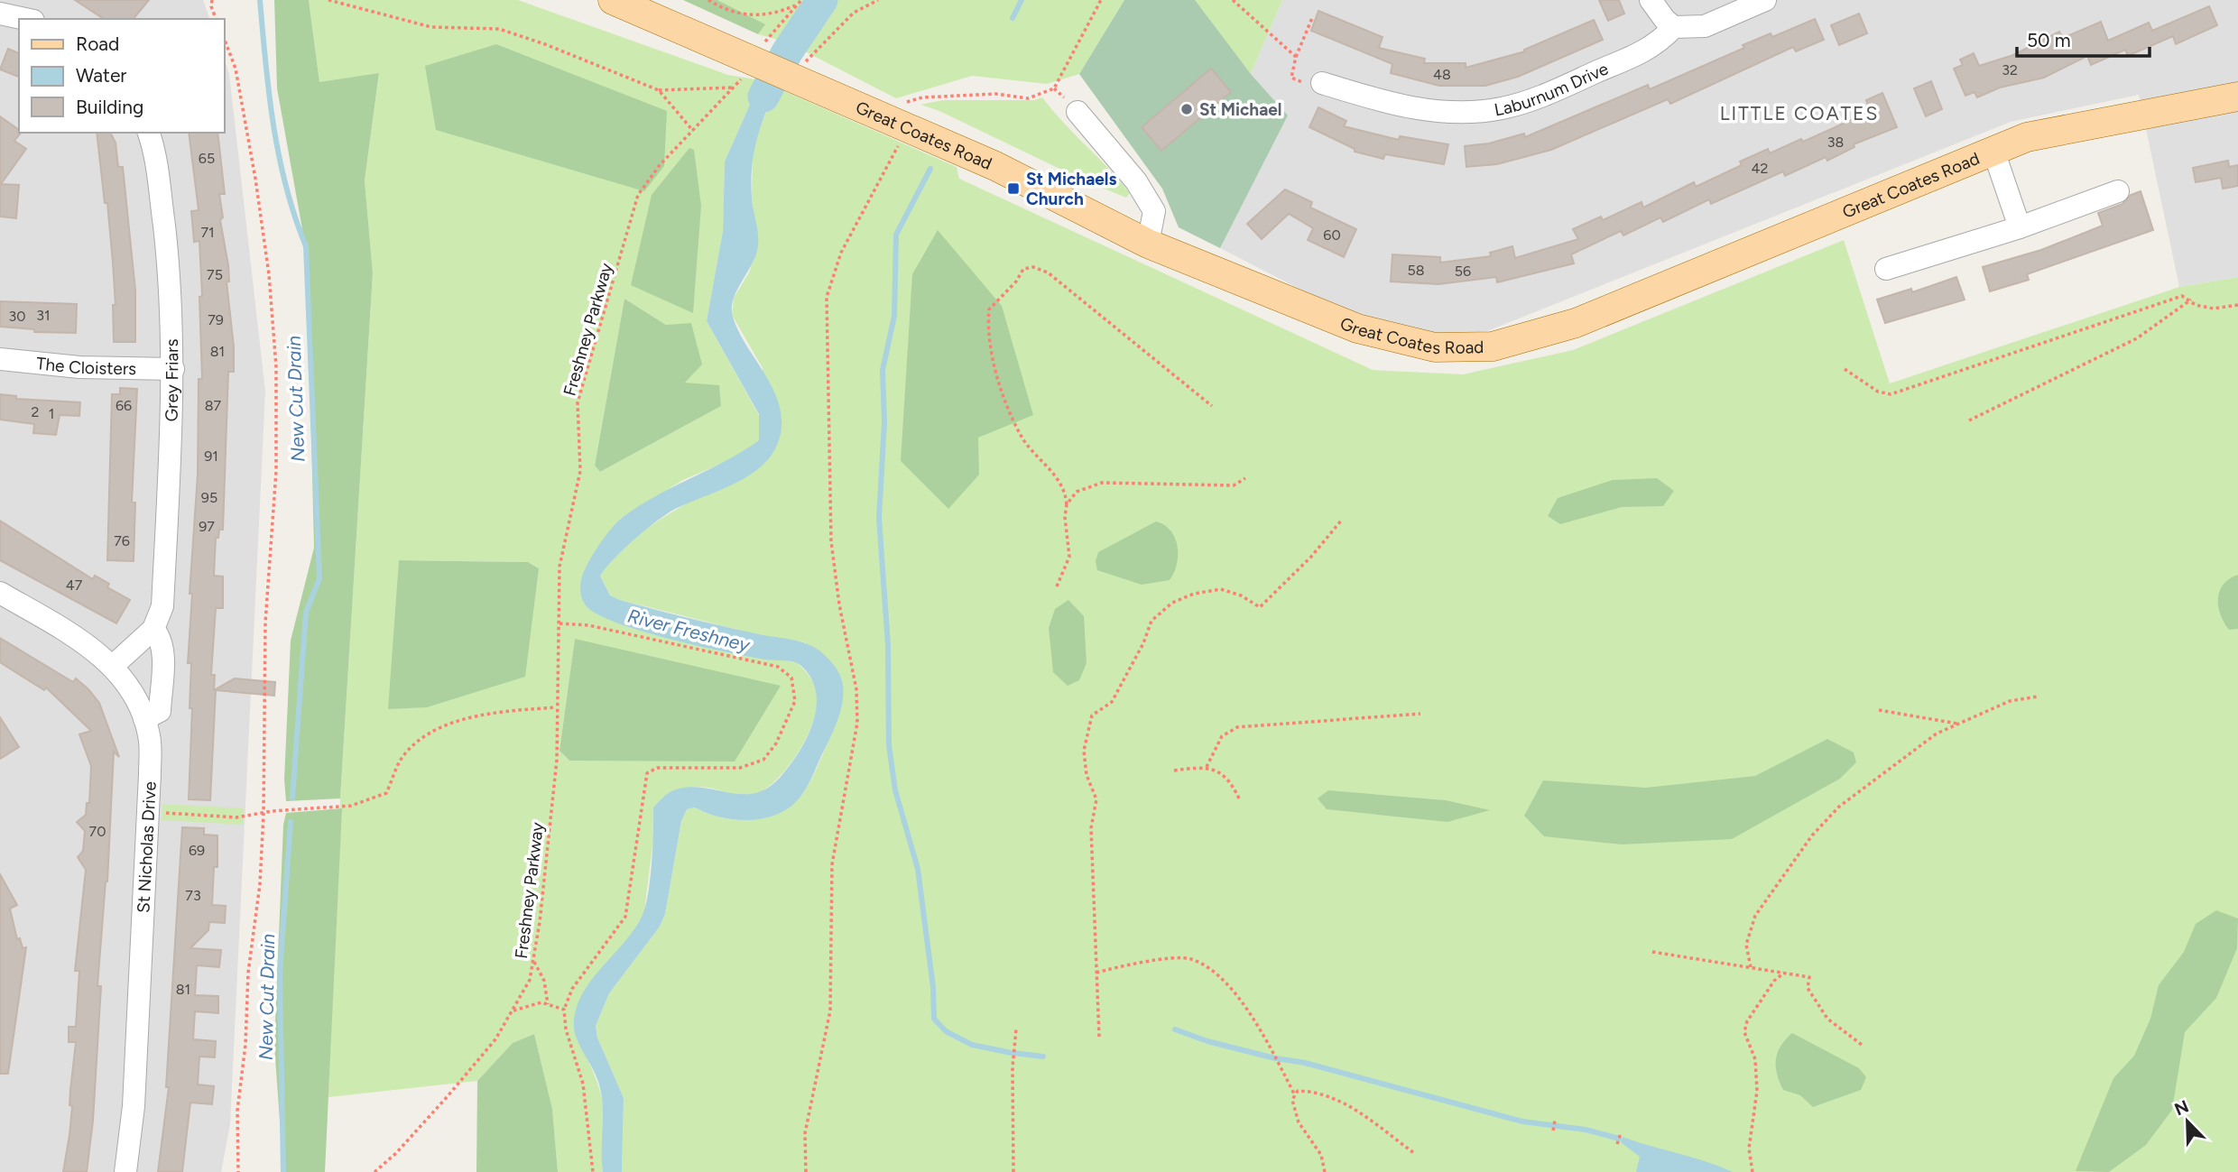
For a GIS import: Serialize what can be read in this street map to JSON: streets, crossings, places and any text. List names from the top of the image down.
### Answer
{
  "streets": {
    "main road": ["Great Coates Road"],
    "street": [
      "Laburnum Drive",
      "The Cloisters",
      "Grey Friars",
      "St Nicholas Drive"
    ],
    "path": ["Freshney Parkway"]
  },
  "crossings": [
    ["Great Coates Road", "Freshney Parkway"],
    ["The Cloisters", "Grey Friars"]
  ],
  "districts": ["LITTLE COATES"],
  "water": ["New Cut Drain", "River Freshney"],
  "places": {
    "other": ["St Michael"],
    "transit": ["St Michaels Church"]
  },
  "house_numbers": [
    "32",
    "48",
    "38",
    "65",
    "42",
    "71",
    "60",
    "58",
    "56",
    "75",
    "31",
    "30",
    "79",
    "81",
    "66",
    "87",
    "2",
    "1",
    "91",
    "95",
    "97",
    "76",
    "47",
    "70",
    "69",
    "73",
    "81"
  ],
  "legend": ["Road", "Water", "Building"],
  "scale_bar": "50 m",
  "north": "top left"
}
